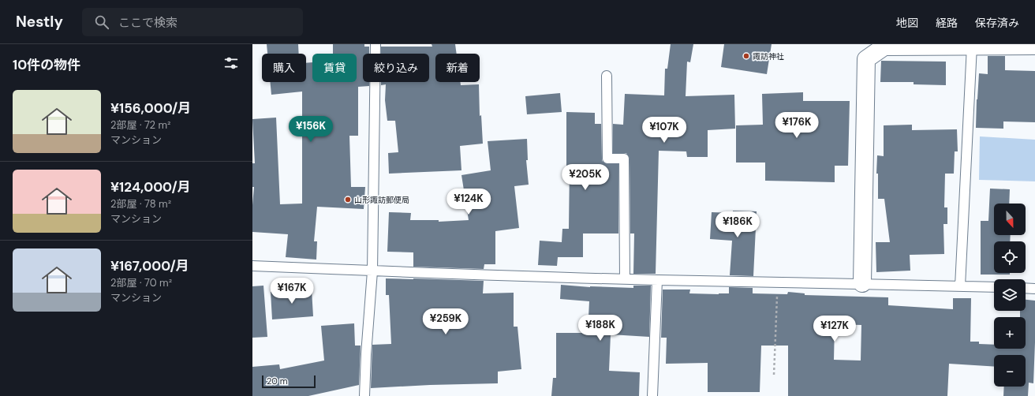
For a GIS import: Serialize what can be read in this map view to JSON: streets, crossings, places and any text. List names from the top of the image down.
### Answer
{
  "places": ["諏訪神社", "山形諏訪郵便局"],
  "scale_bar": "20 m",
  "north": "bottom",
  "page": {
    "header": "Nestly",
    "search": "ここで検索",
    "nav": ["地図", "経路", "保存済み"],
    "heading": "10件の物件",
    "chip": [
      "購入",
      "賃貸",
      "絞り込み",
      "新着"
    ],
    "list": [
      {
        "name": "¥156,000/月",
        "note": "2部屋 · 72 m² · マンション"
      },
      {
        "name": "¥124,000/月",
        "note": "2部屋 · 78 m² · マンション"
      },
      {
        "name": "¥167,000/月",
        "note": "2部屋 · 70 m² · マンション"
      }
    ],
    "price": [
      "¥176K",
      "¥156K",
      "¥107K",
      "¥205K",
      "¥124K",
      "¥186K",
      "¥167K",
      "¥259K",
      "¥188K",
      "¥127K"
    ],
    "map_buttons": ["+", "−"],
    "scale": "20 m"
  }
}
